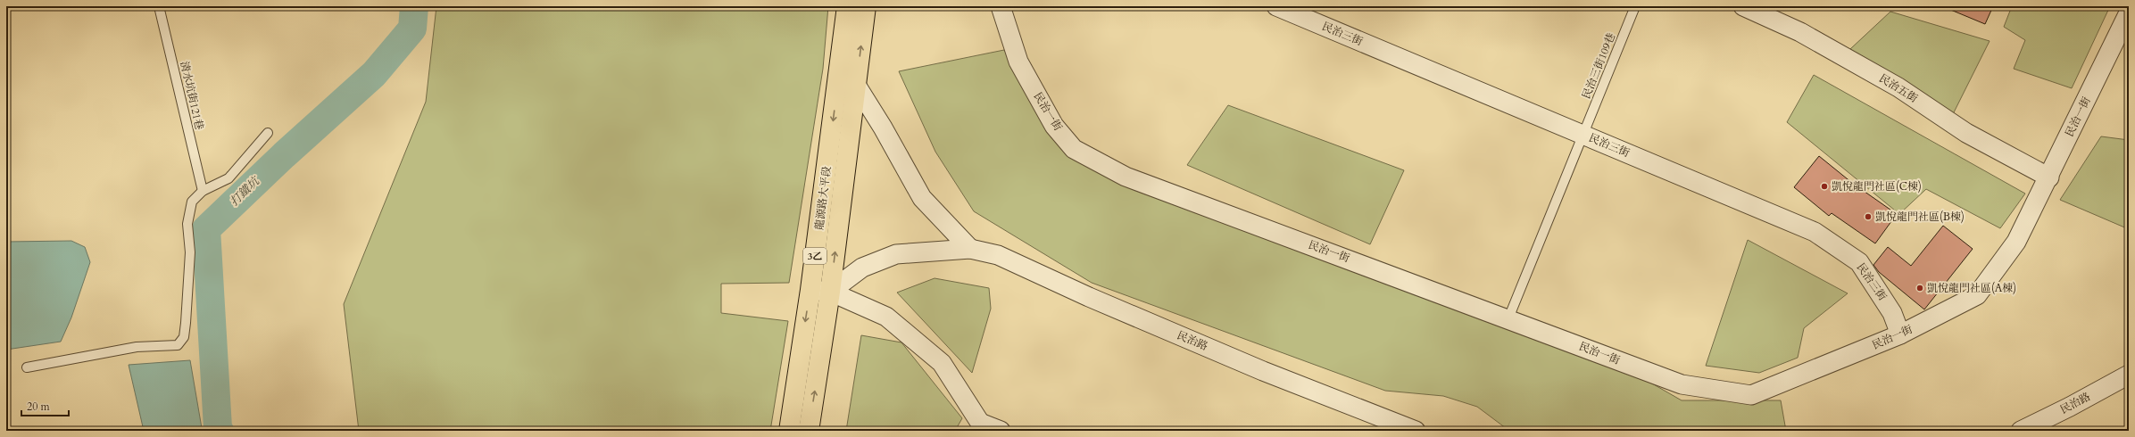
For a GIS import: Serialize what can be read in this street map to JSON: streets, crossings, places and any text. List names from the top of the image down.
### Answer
{
  "streets": {
    "main road": ["龍源路大平段", "3乙"],
    "street": [
      "民治三街",
      "民治五街",
      "民治一街",
      "民治路"
    ],
    "lane": ["民治三街109巷", "清水坑街121巷"]
  },
  "crossings": [
    ["民治三街", "民治三街109巷"],
    ["民治三街", "民治一街"],
    ["民治三街109巷", "民治一街"],
    ["民治五街", "民治一街"],
    ["龍源路大平段", "民治路"]
  ],
  "water": ["打鐵坑"],
  "places": ["凱悅龍門社區(C棟)", "凱悅龍門社區(B棟)", "凱悅龍門社區(A棟)"],
  "scale_bar": "20 m"
}
